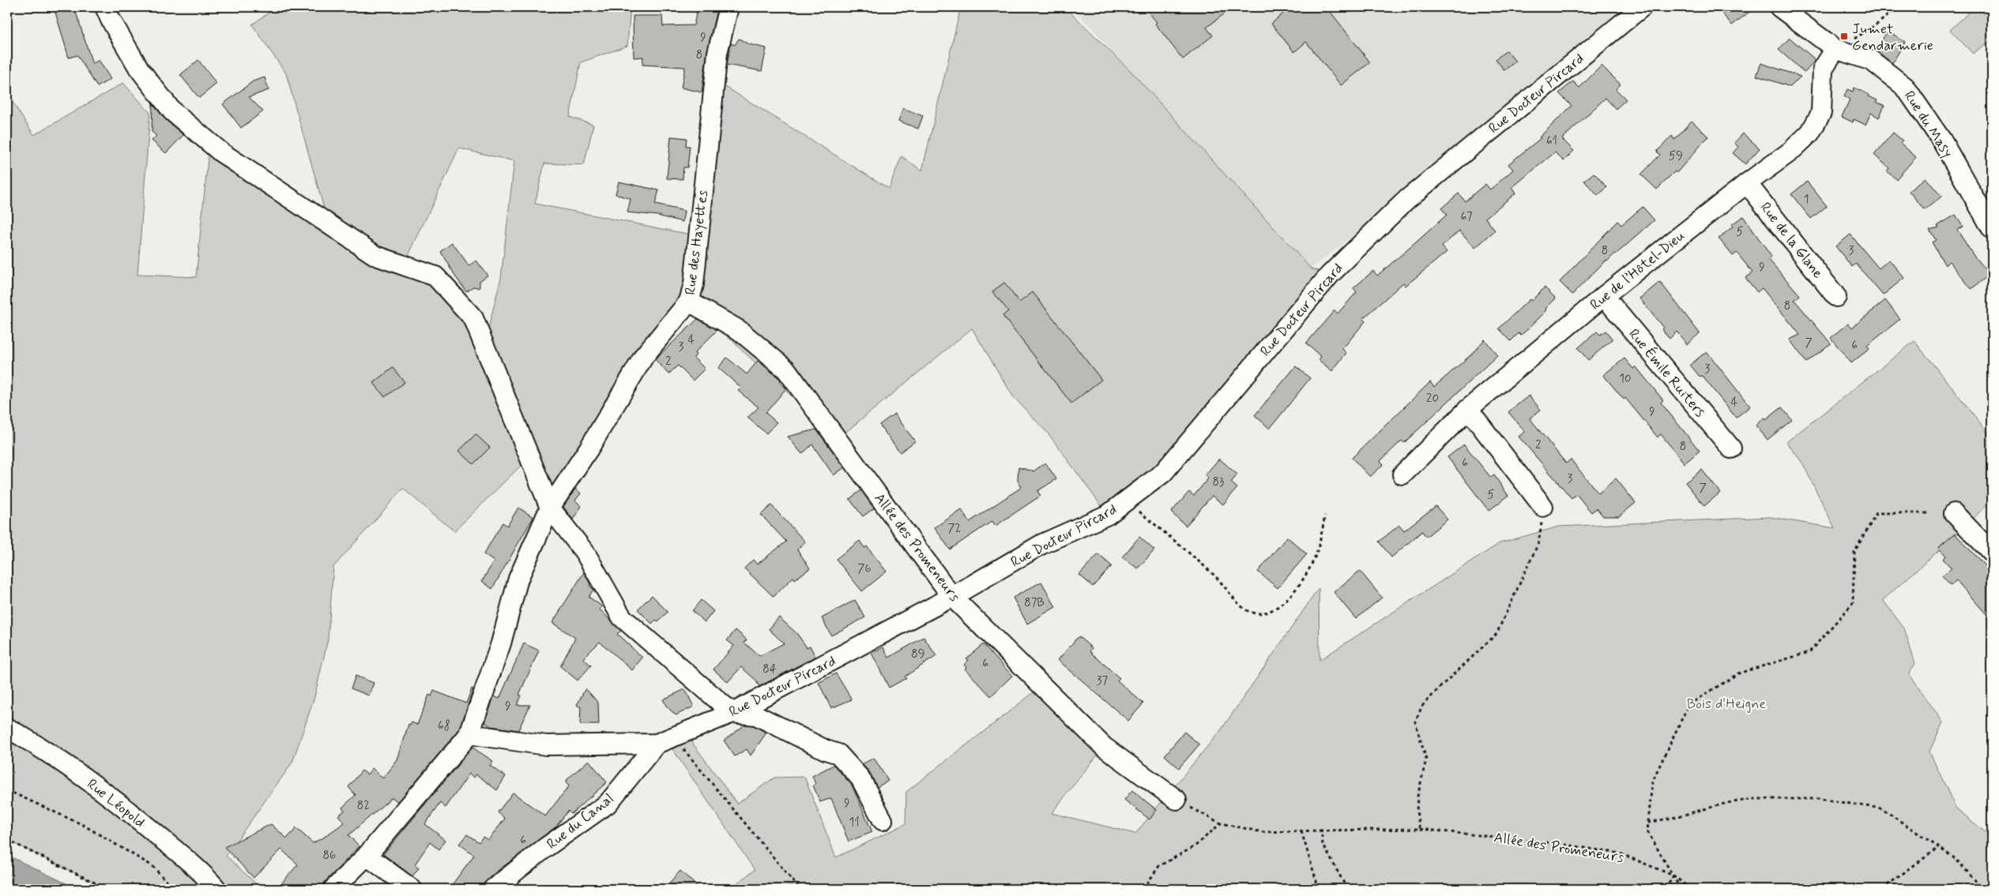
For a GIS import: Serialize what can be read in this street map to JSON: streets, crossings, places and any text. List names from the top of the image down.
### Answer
{
  "streets": {
    "street": [
      "Rue Docteur Pircard",
      "Rue du Masy",
      "Rue de la Glane",
      "Rue des Hayettes",
      "Rue de l’Hôtel-Dieu",
      "Rue Émile Ruiters",
      "Allée des Promeneurs",
      "Rue Léopold",
      "Rue du Canal"
    ]
  },
  "crossings": [
    ["Rue Docteur Pircard", "Rue des Hayettes"],
    ["Rue Docteur Pircard", "Allée des Promeneurs"],
    ["Rue Docteur Pircard", "Rue du Canal"],
    ["Rue du Masy", "Rue de l’Hôtel-Dieu"],
    ["Rue de la Glane", "Rue de l’Hôtel-Dieu"],
    ["Rue des Hayettes", "Allée des Promeneurs"],
    ["Rue de l’Hôtel-Dieu", "Rue Émile Ruiters"]
  ],
  "parks": ["Bois d'Heigne"],
  "places": {
    "transit": ["Jumet Gendarmerie"]
  },
  "house_numbers": [
    "9",
    "8",
    "61",
    "59",
    "1",
    "67",
    "5",
    "8",
    "3",
    "9",
    "8",
    "4",
    "7",
    "6",
    "3",
    "2",
    "3",
    "10",
    "20",
    "4",
    "9",
    "2",
    "8",
    "6",
    "3",
    "83",
    "7",
    "5",
    "72",
    "76",
    "87B",
    "89",
    "6",
    "84",
    "37",
    "9",
    "68",
    "9",
    "82",
    "11",
    "6",
    "86"
  ]
}
